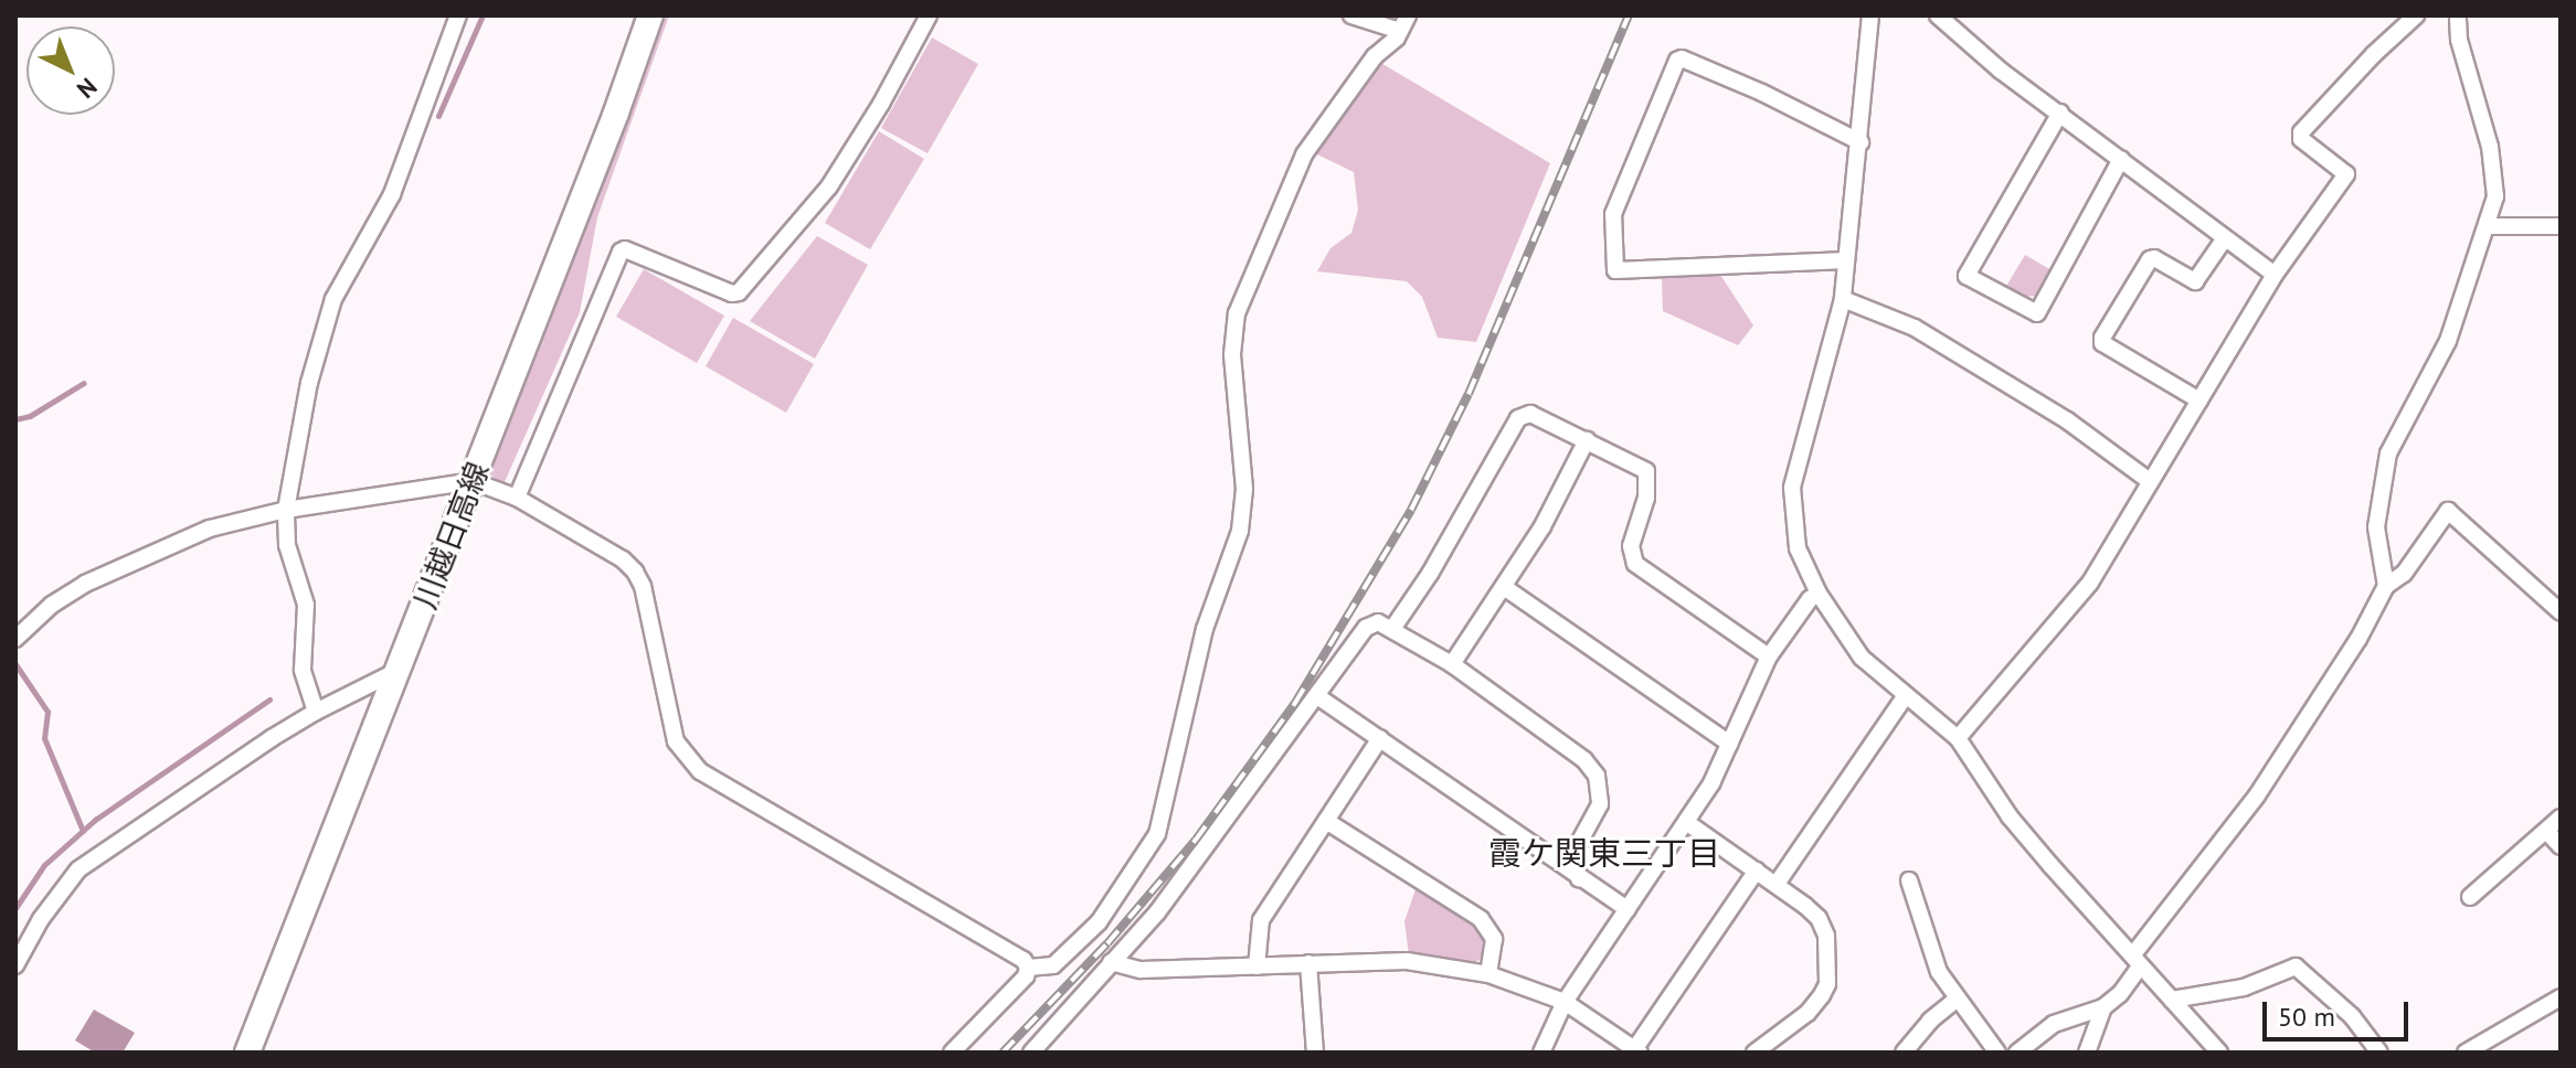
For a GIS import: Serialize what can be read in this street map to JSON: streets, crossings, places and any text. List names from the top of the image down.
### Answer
{
  "streets": {
    "main road": ["川越日高線"]
  },
  "districts": ["霞ケ関東三丁目"],
  "scale_bar": "50 m",
  "north": "bottom right"
}
